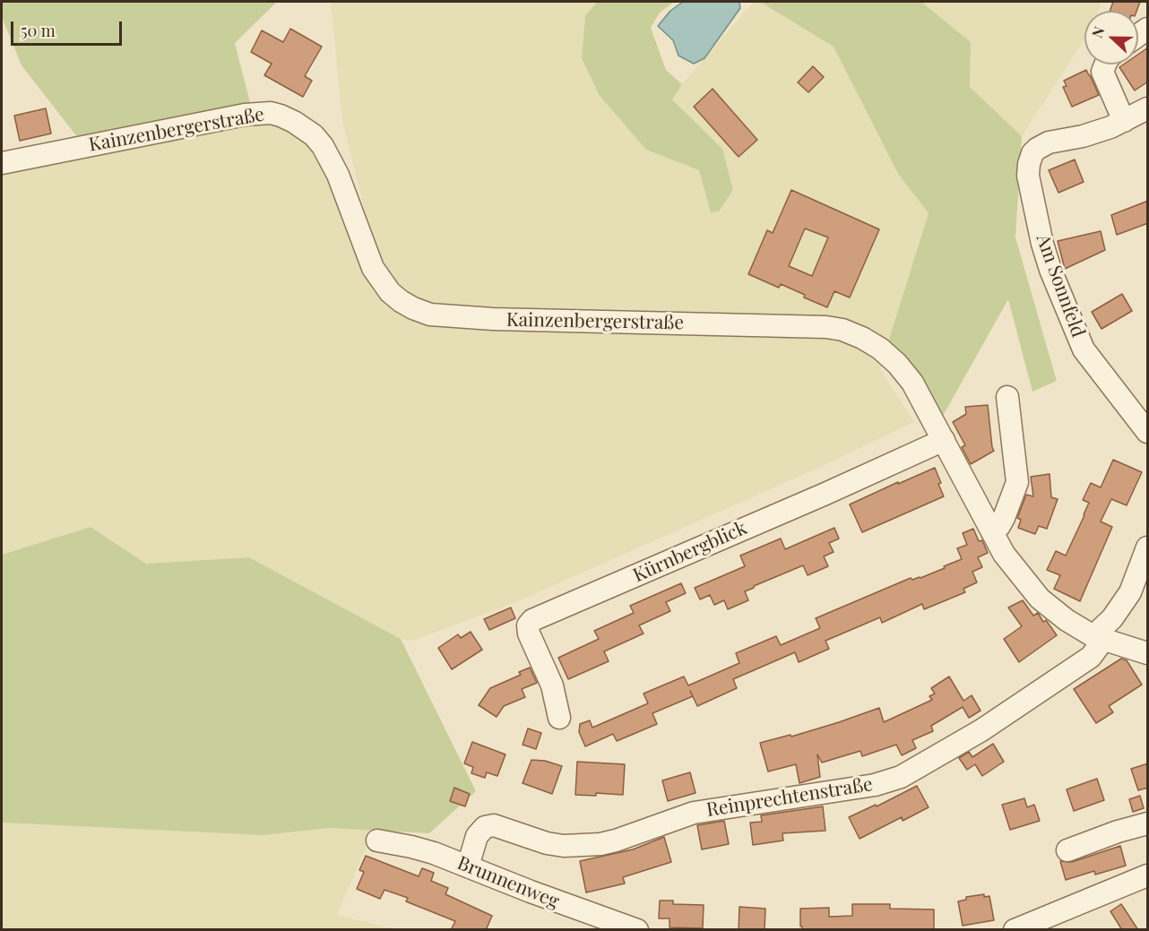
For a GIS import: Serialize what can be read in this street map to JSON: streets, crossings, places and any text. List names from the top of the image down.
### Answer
{
  "streets": {
    "street": [
      "Kainzenbergerstraße",
      "Am Sonnfeld",
      "Kürnbergblick",
      "Reinprechtenstraße",
      "Brunnenweg"
    ]
  },
  "crossings": [
    ["Kainzenbergerstraße", "Kürnbergblick"],
    ["Kainzenbergerstraße", "Reinprechtenstraße"],
    ["Reinprechtenstraße", "Brunnenweg"]
  ],
  "scale_bar": "50 m",
  "north": "left"
}
